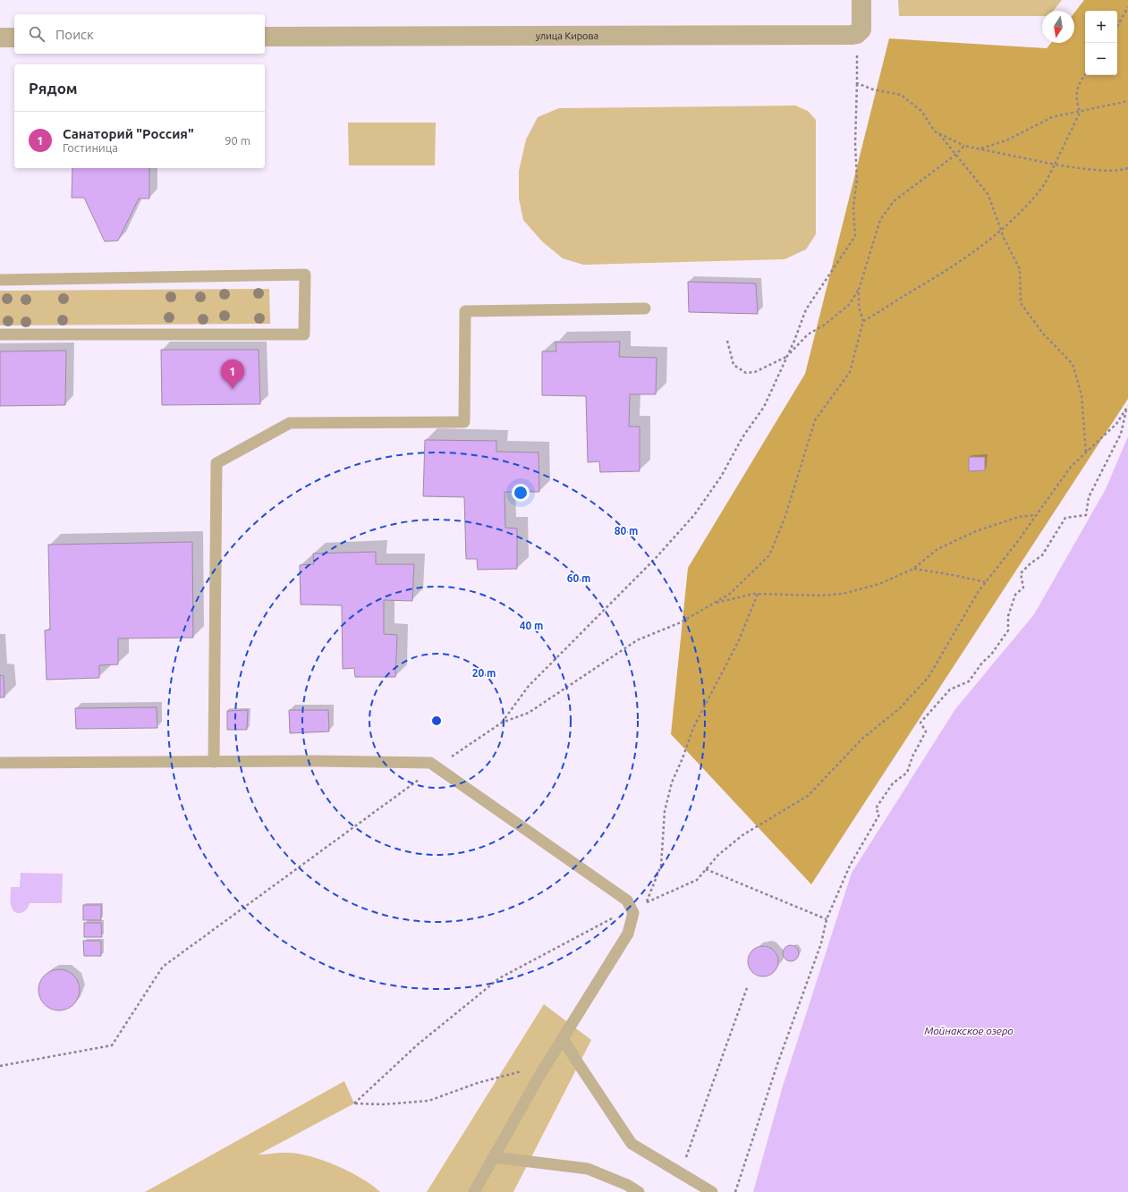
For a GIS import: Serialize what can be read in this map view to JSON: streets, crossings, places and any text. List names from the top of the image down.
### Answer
{
  "streets": {
    "street": ["улица Кирова"]
  },
  "water": ["Мойнакское озеро"],
  "north": "bottom",
  "page": {
    "map_buttons": ["+", "−"],
    "search": "Поиск",
    "heading": "Рядом",
    "list": [
      {
        "mark": "1",
        "name": "Санаторий \"Россия\"",
        "note": "Гостиница",
        "value": "90 m"
      }
    ],
    "pins": "1"
  },
  "rings": [
    "80 m",
    "60 m",
    "40 m",
    "20 m"
  ]
}
